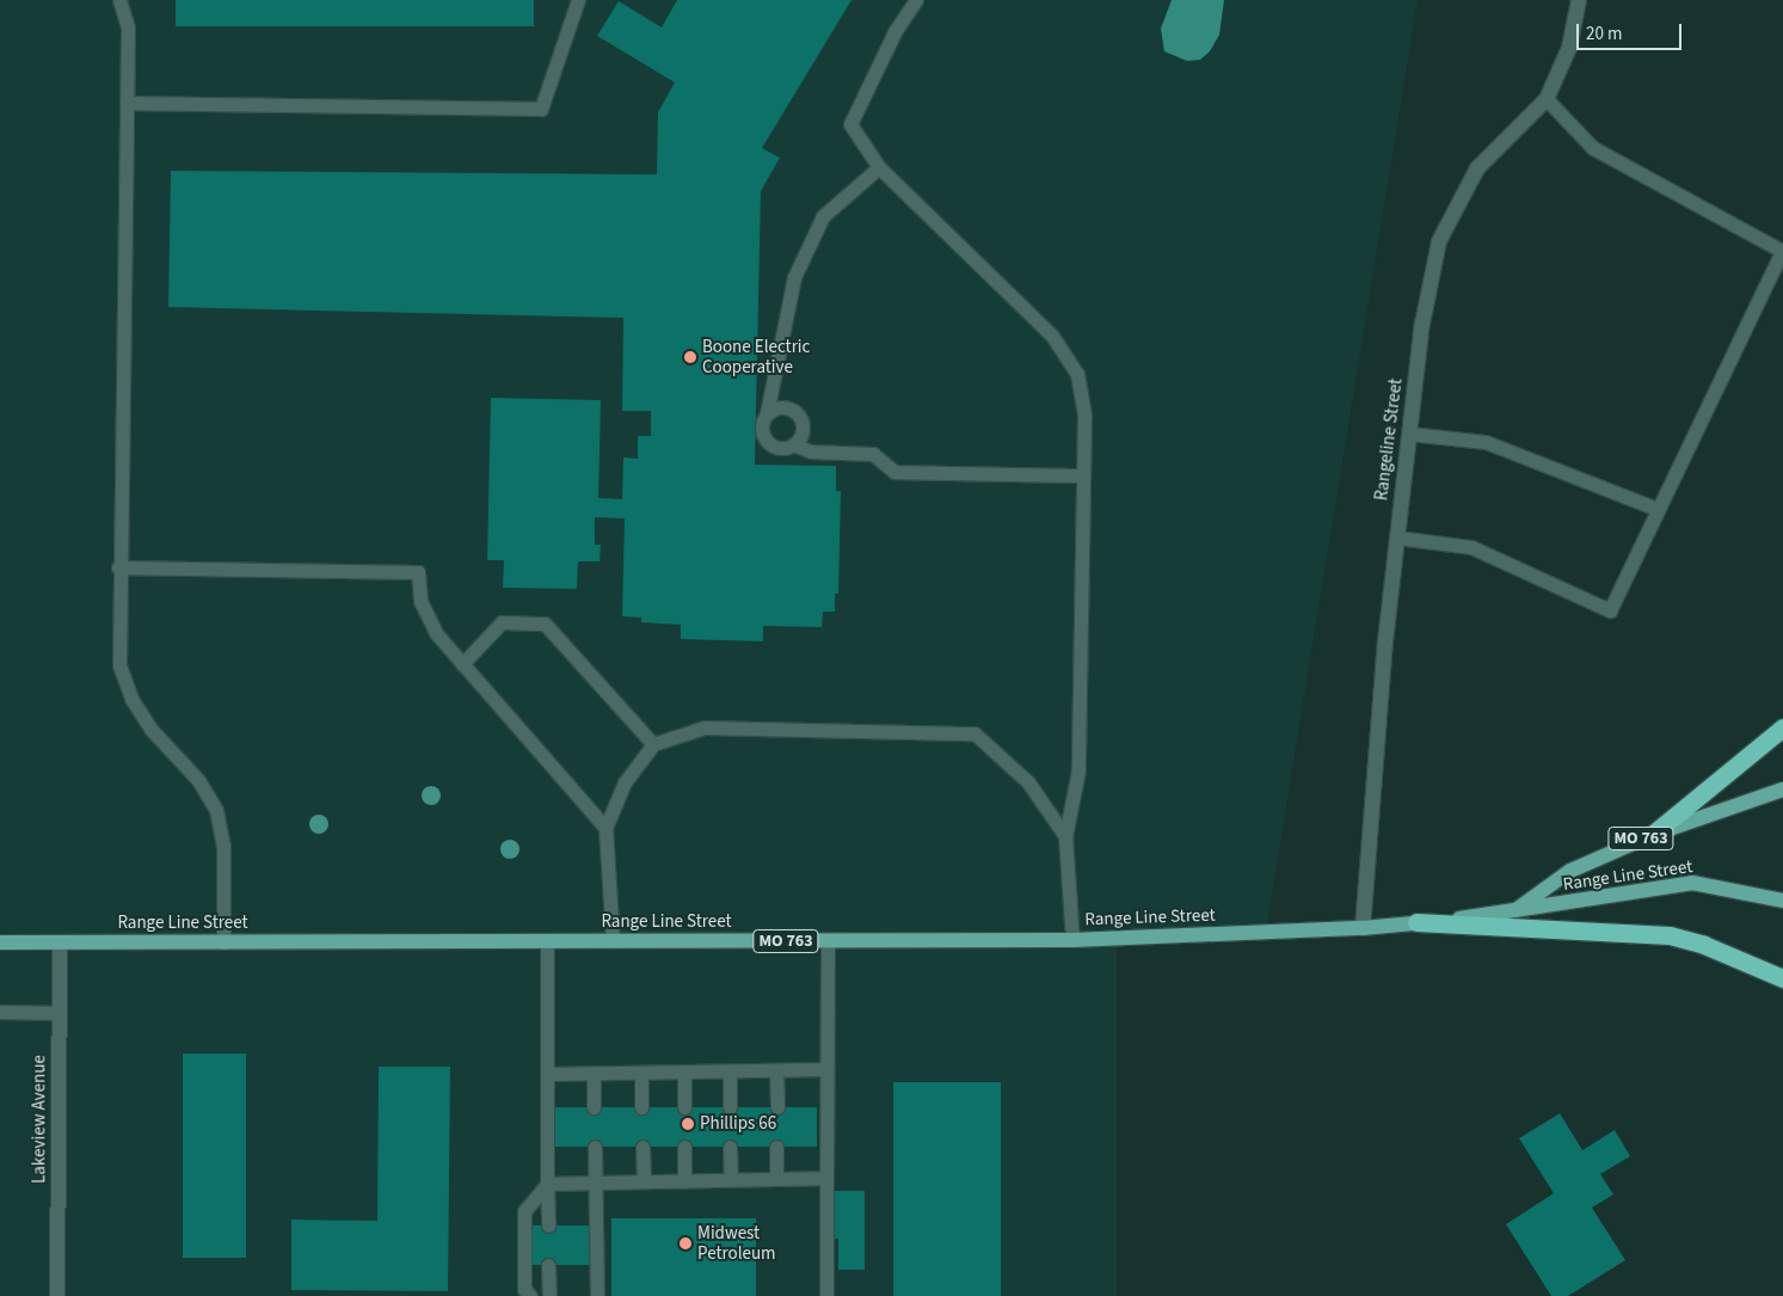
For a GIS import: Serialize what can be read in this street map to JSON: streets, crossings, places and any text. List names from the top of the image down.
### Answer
{
  "streets": {
    "main road": ["MO 763", "Range Line Street"],
    "street": ["Rangeline Street", "Lakeview Avenue"]
  },
  "crossings": [
    ["Rangeline Street", "Range Line Street"],
    ["Range Line Street", "Lakeview Avenue"]
  ],
  "places": ["Boone Electric Cooperative", "Phillips 66", "Midwest Petroleum"],
  "scale_bar": "20 m"
}
